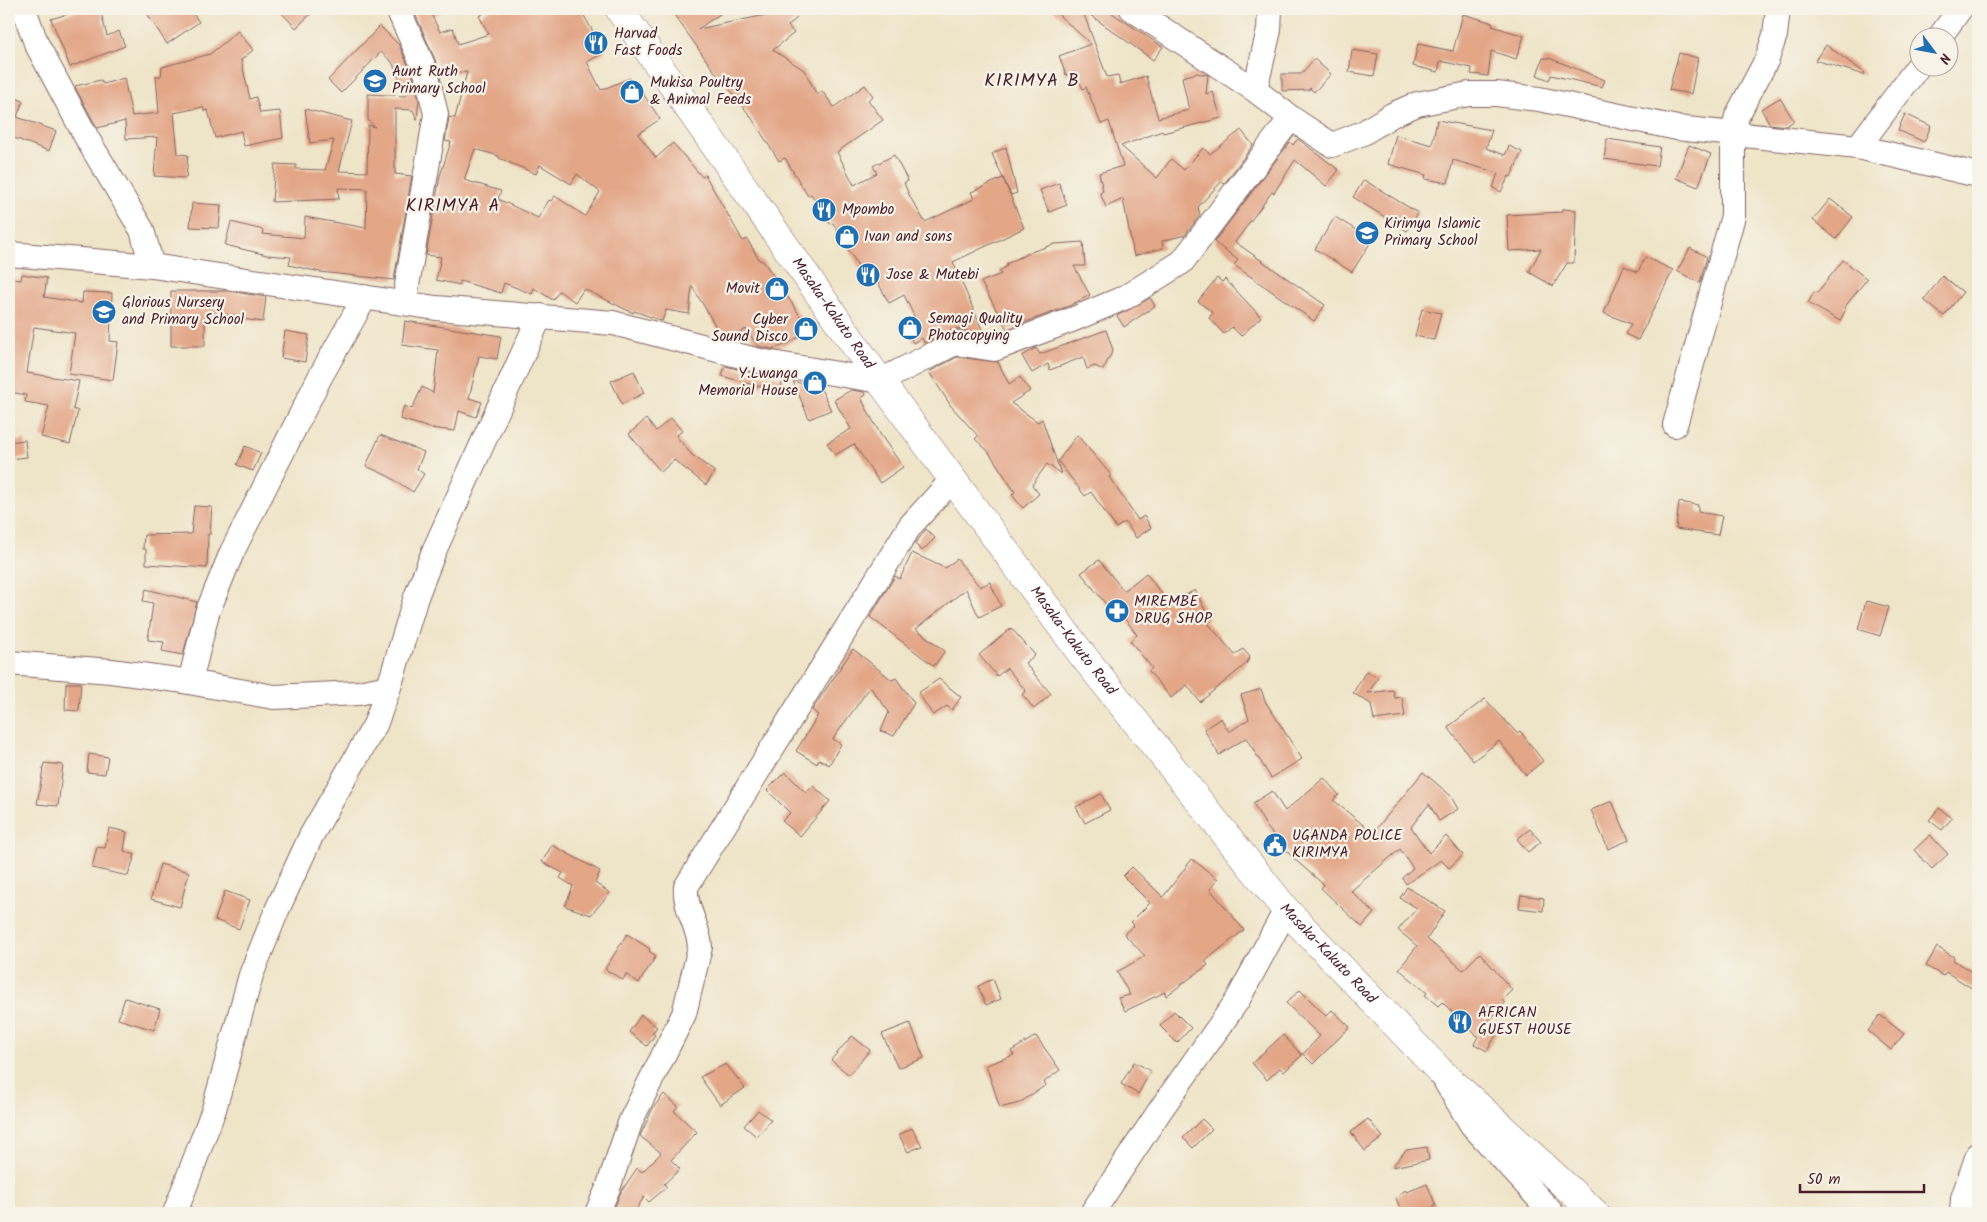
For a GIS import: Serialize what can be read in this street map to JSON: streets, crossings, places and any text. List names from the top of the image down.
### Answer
{
  "streets": {
    "highway": ["Masaka-Kakuto Road"]
  },
  "districts": ["KIRIMYA B", "KIRIMYA A"],
  "places": {
    "restaurant": [
      "Harvad Fast Foods",
      "Mpombo",
      "Jose & Mutebi",
      "AFRICAN GUEST HOUSE"
    ],
    "school or university": ["Aunt Ruth Primary School", "Kirimya Islamic Primary School", "Glorious Nursery and Primary School"],
    "shop": [
      "Mukisa Poultry & Animal Feeds",
      "Ivan and sons",
      "Movit",
      "Semagi Quality Photocopying",
      "Cyber Sound Disco",
      "Y.Lwanga Memorial House"
    ],
    "pharmacy": ["MIREMBE DRUG SHOP"],
    "public building": ["UGANDA POLICE KIRIMYA"]
  },
  "scale_bar": "50 m",
  "north": "bottom right"
}
